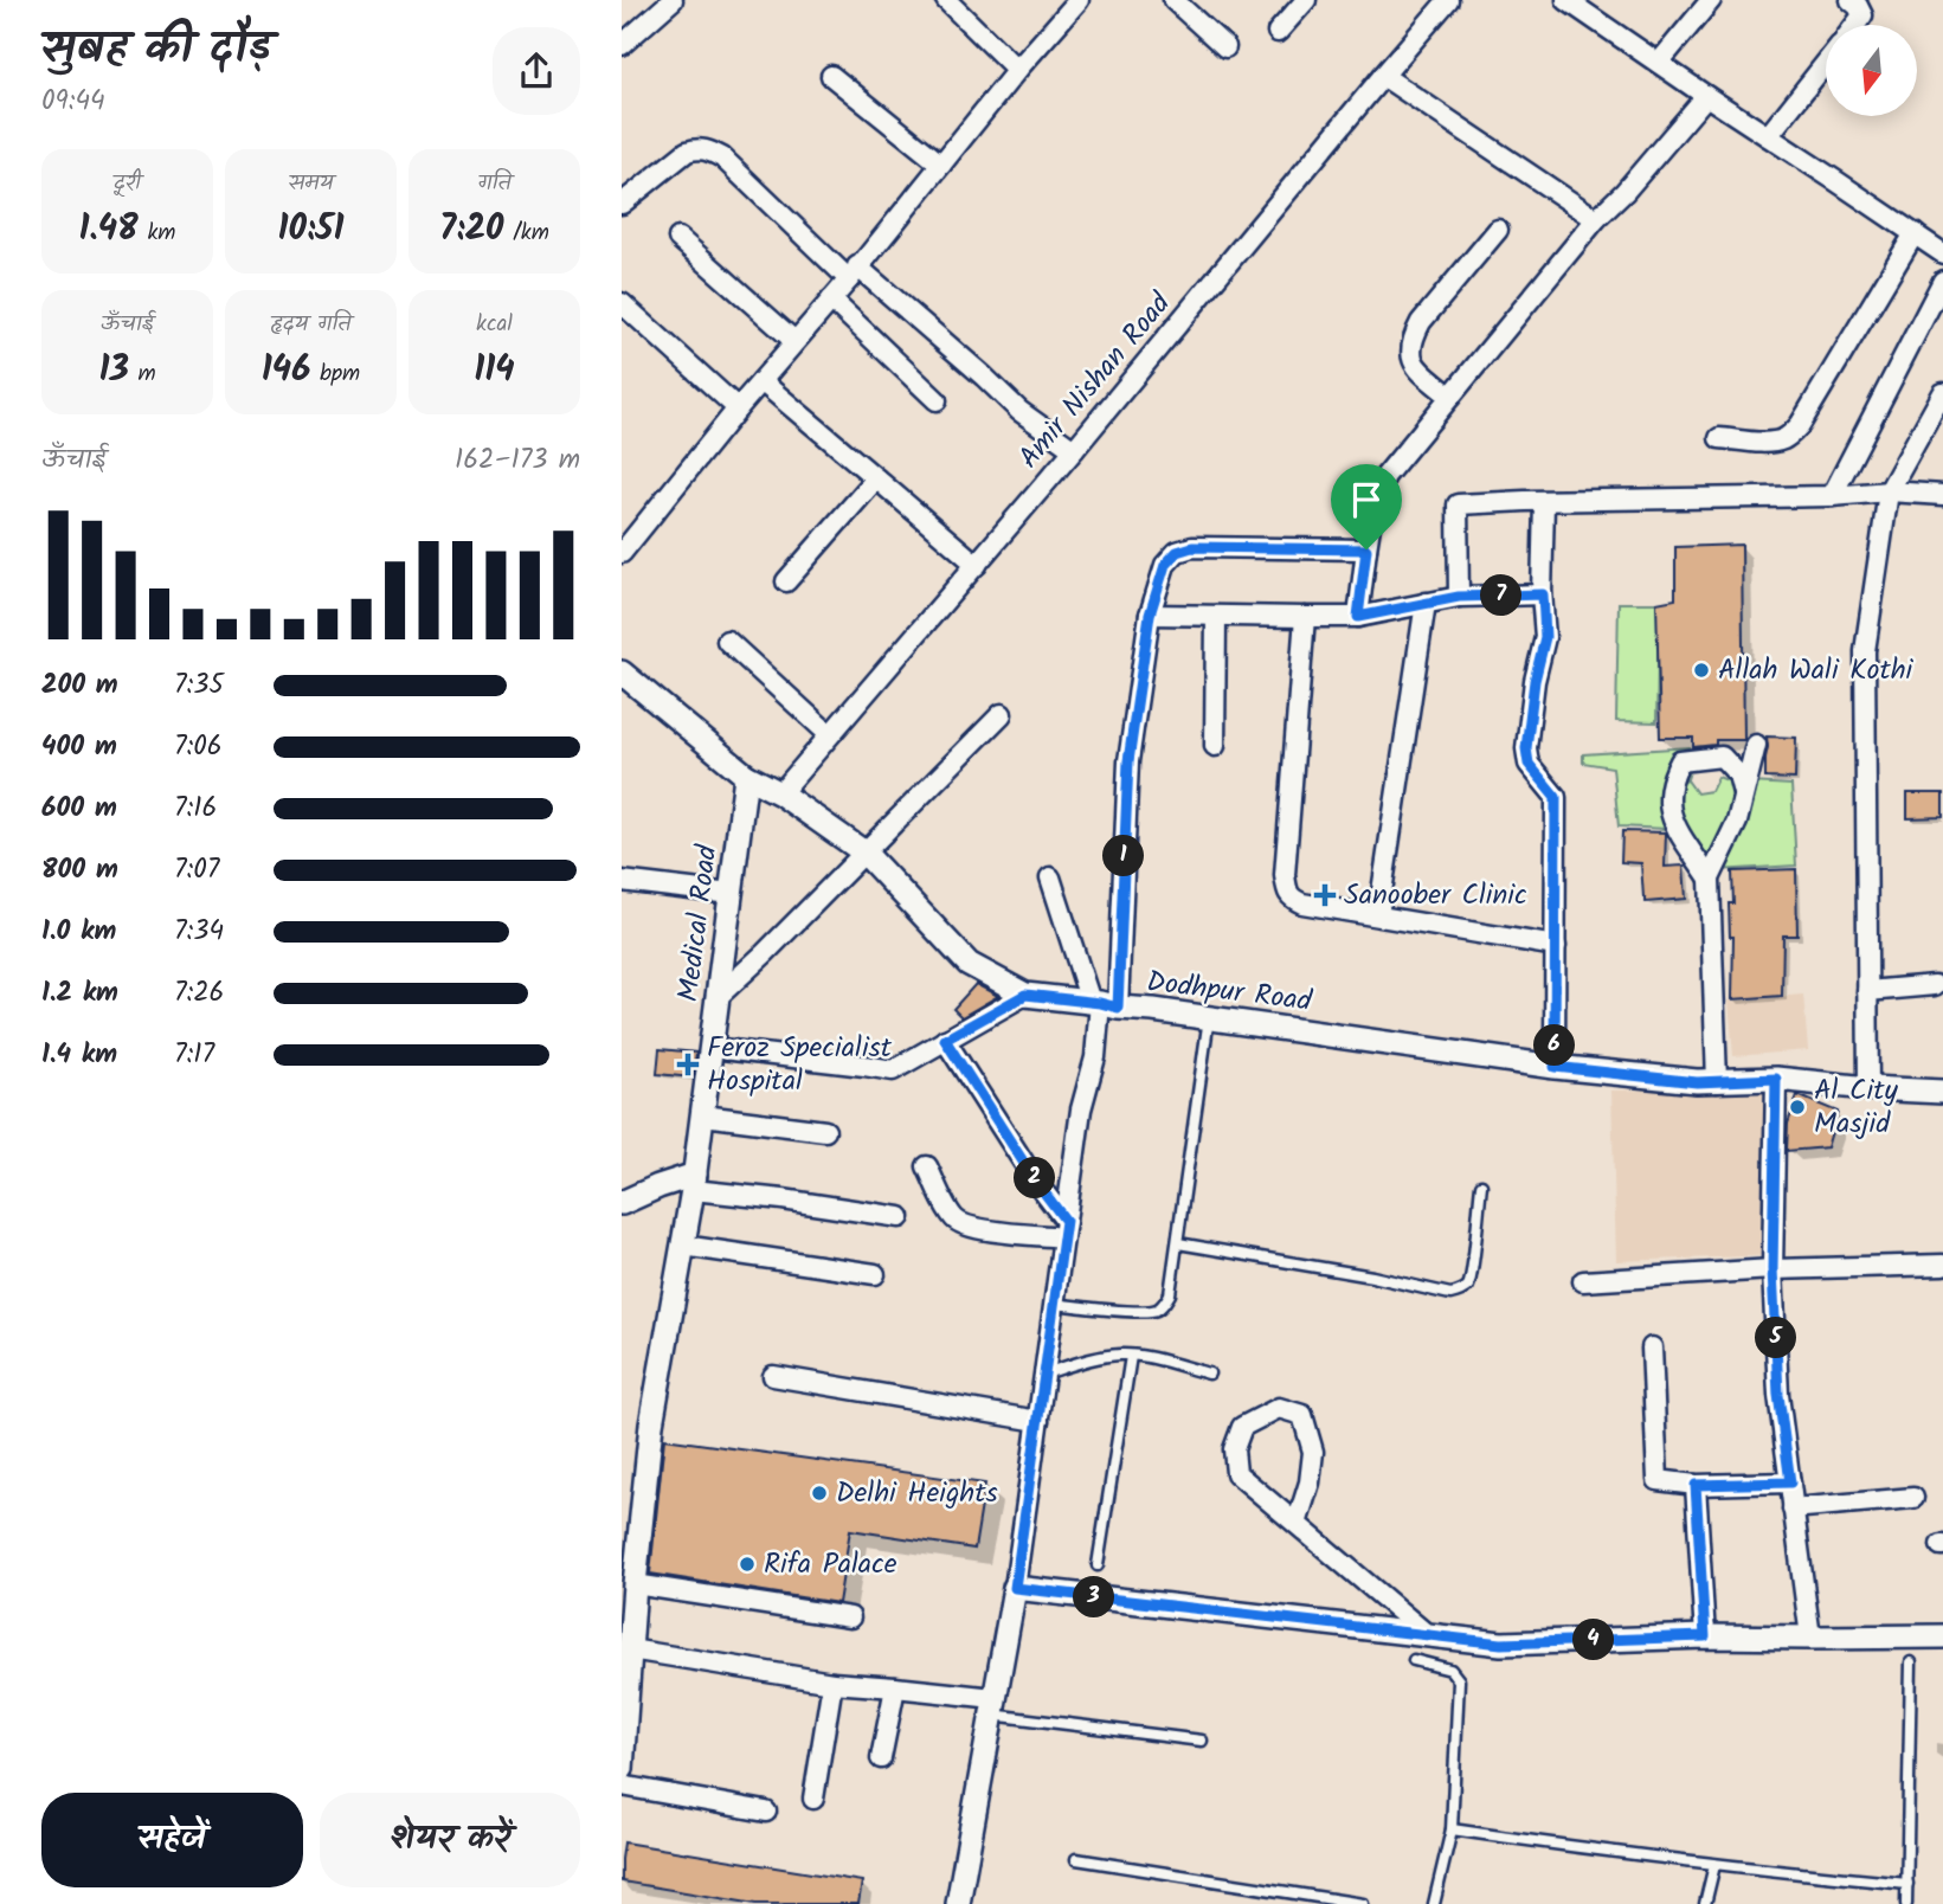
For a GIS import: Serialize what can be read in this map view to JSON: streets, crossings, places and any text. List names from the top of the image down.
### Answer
{
  "streets": {
    "street": ["Amir Nishan Road", "Medical Road", "Dodhpur Road"]
  },
  "crossings": [
    ["Amir Nishan Road", "Dodhpur Road"],
    ["Medical Road", "Dodhpur Road"]
  ],
  "places": {
    "other": [
      "Allah Wali Kothi",
      "Al City Masjid",
      "Delhi Heights",
      "Rifa Palace"
    ],
    "health": ["Sanoober Clinic", "Feroz Specialist Hospital"]
  },
  "north": "bottom",
  "page": {
    "heading": ["सुबह की दौड़", "09:44"],
    "stats": [
      ["दूरी", "1.48 km"],
      ["समय", "10:51"],
      ["गति", "7:20 /km"],
      ["ऊँचाई", "13 m"],
      ["हृदय गति", "146 bpm"],
      ["kcal", "114"]
    ],
    "chart": ["ऊँचाई", "162–173 m"],
    "pins": [
      "7",
      "1",
      "6",
      "2",
      "5",
      "3",
      "4"
    ],
    "list": [
      {
        "name": "200 m",
        "note": "7:35"
      },
      {
        "name": "400 m",
        "note": "7:06"
      },
      {
        "name": "600 m",
        "note": "7:16"
      },
      {
        "name": "800 m",
        "note": "7:07"
      },
      {
        "name": "1.0 km",
        "note": "7:34"
      },
      {
        "name": "1.2 km",
        "note": "7:26"
      },
      {
        "name": "1.4 km",
        "note": "7:17"
      }
    ],
    "buttons": ["सहेजें", "शेयर करें"]
  }
}
